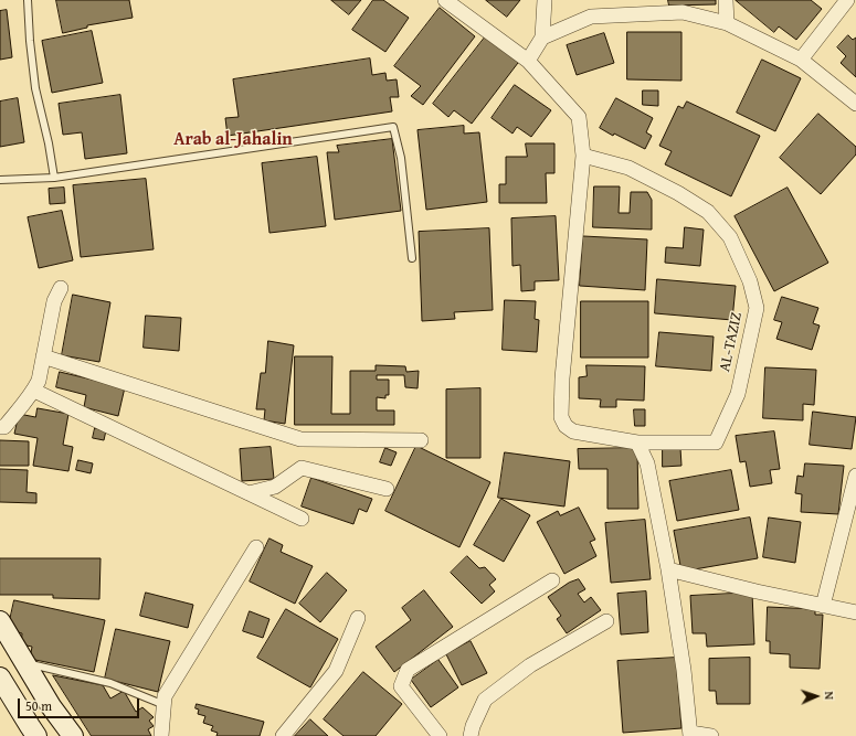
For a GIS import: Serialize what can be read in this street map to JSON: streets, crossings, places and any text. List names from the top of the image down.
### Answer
{
  "streets": {
    "street": ["AL-TAZIZ"]
  },
  "districts": ["Arab al-Jahalin"],
  "scale_bar": "50 m",
  "north": "right"
}
